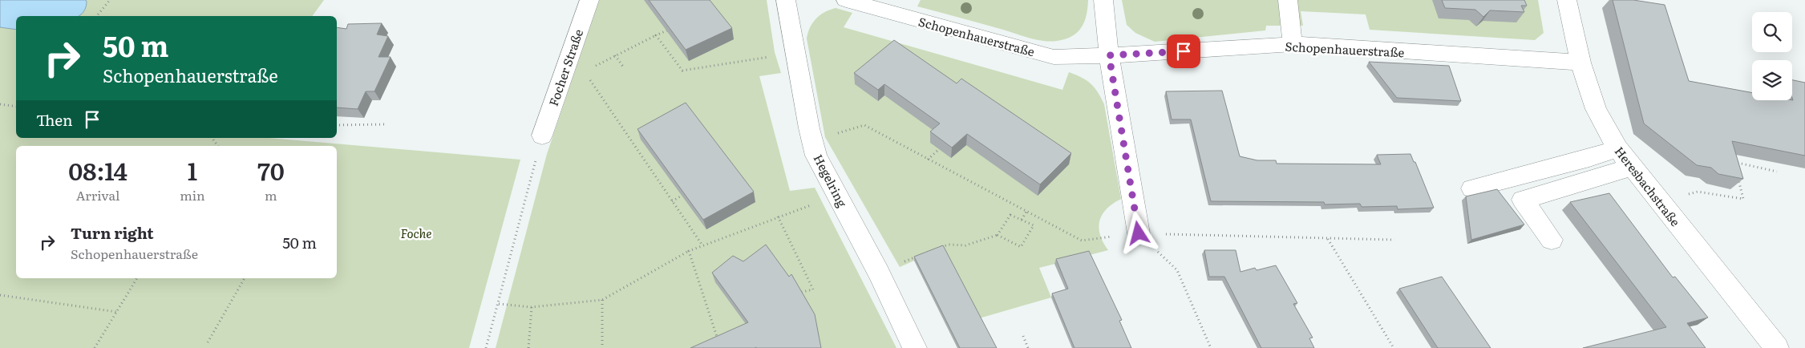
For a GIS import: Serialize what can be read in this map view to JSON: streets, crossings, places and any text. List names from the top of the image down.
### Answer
{
  "streets": {
    "street": [
      "Schopenhauerstraße",
      "Focher Straße",
      "Hegelring",
      "Heresbachstraße"
    ]
  },
  "crossings": [
    ["Schopenhauerstraße", "Heresbachstraße"]
  ],
  "parks": ["Foche"],
  "page": {
    "turn": ["50 m", "Schopenhauerstraße"],
    "then": "Then",
    "eta": [
      "08:14",
      "Arrival",
      "1",
      "min",
      "70",
      "m"
    ],
    "list": [
      {
        "name": "Turn right",
        "note": "Schopenhauerstraße",
        "value": "50 m"
      }
    ]
  }
}
